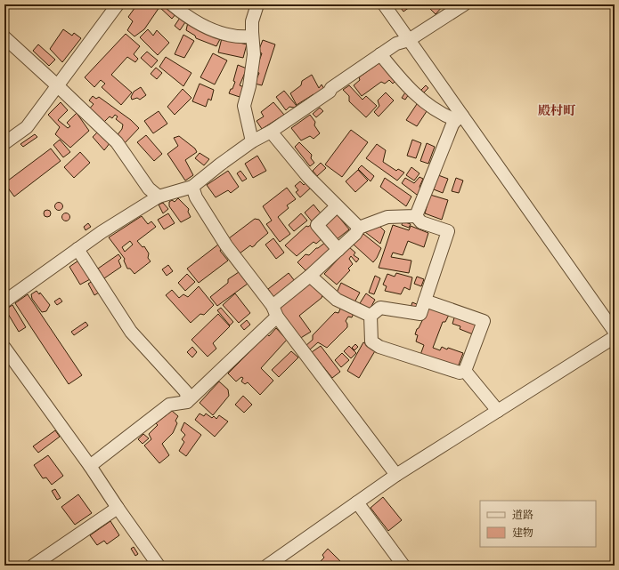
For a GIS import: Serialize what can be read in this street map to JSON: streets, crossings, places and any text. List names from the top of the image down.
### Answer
{
  "districts": ["殿村町"],
  "legend": ["道路", "建物"]
}
